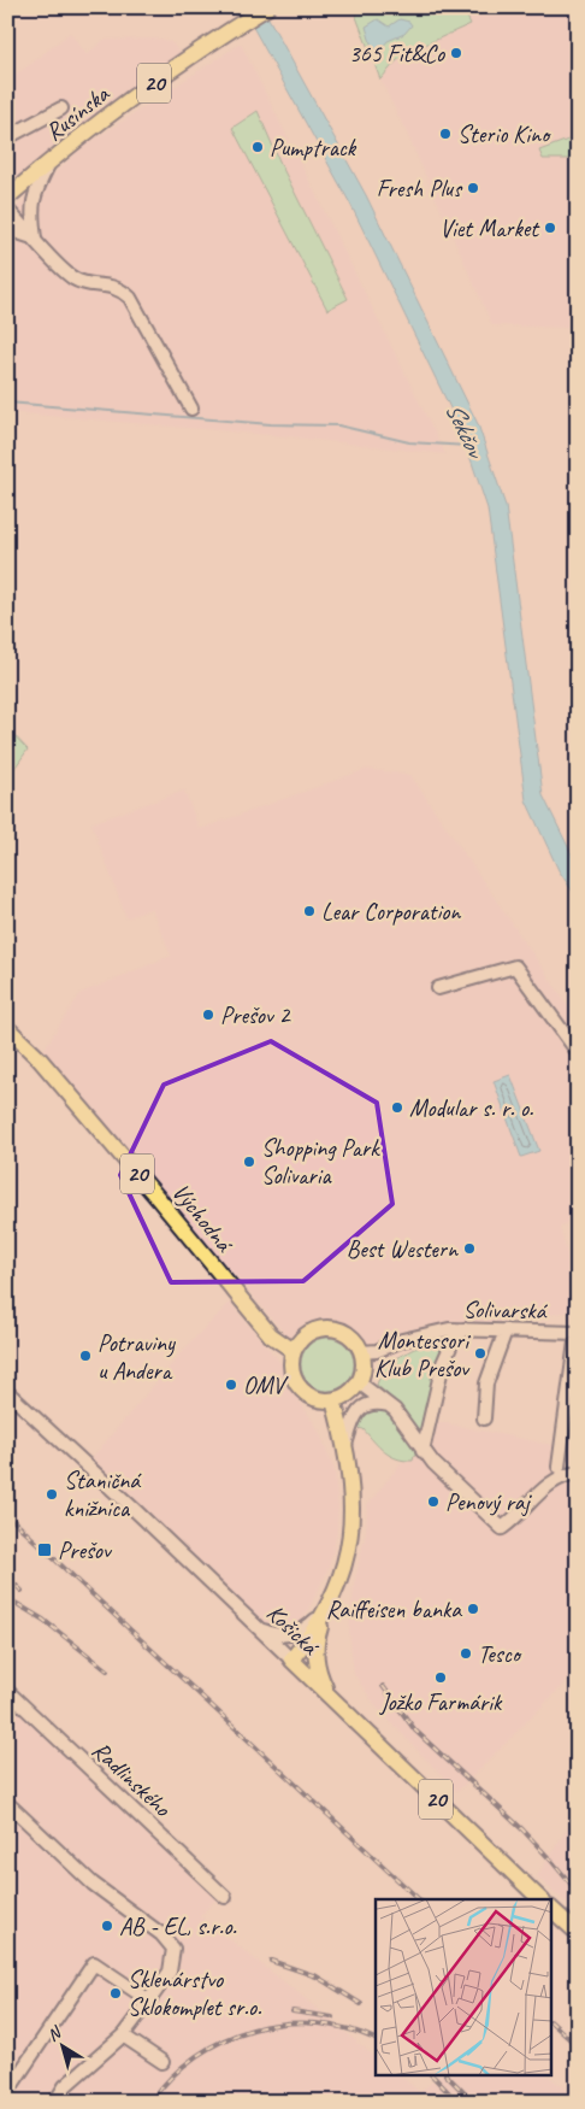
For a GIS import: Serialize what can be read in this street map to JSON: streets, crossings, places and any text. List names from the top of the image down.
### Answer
{
  "streets": {
    "main road": [
      "20",
      "Rusínska",
      "Východná",
      "Košická"
    ],
    "street": ["Solivarská", "Radlinského"]
  },
  "crossings": [
    ["Východná", "Solivarská"]
  ],
  "water": ["Sekčov"],
  "places": {
    "other": [
      "365 Fit&Co",
      "Sterio Kino",
      "Pumptrack",
      "Fresh Plus",
      "Viet Market",
      "Lear Corporation",
      "Prešov 2",
      "Modular s. r. o.",
      "Shopping Park Solivaria",
      "Best Western",
      "Montessori Klub Prešov",
      "Potraviny u Andera",
      "OMV",
      "Staničná knižnica",
      "Penový raj",
      "Raiffeisen banka",
      "Tesco",
      "Jožko Farmárik",
      "AB - EL, s.r.o.",
      "Sklenárstvo Sklokomplet sr.o."
    ],
    "transit": ["Prešov"]
  },
  "north": "top left"
}
